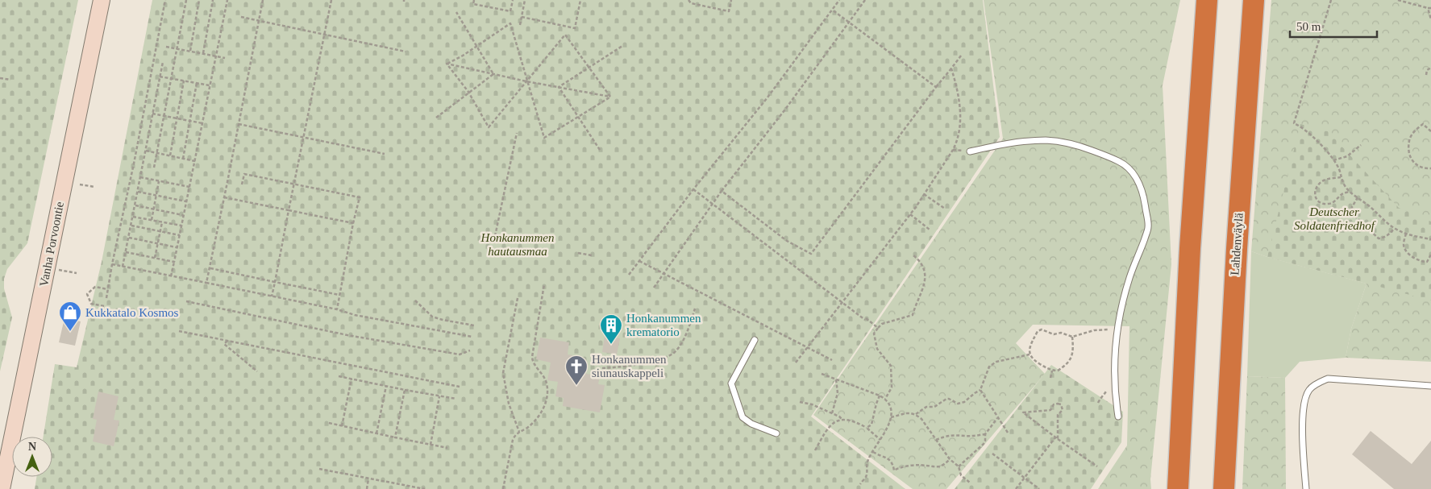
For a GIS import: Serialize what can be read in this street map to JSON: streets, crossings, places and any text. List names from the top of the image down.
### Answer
{
  "streets": {
    "highway": ["Lahdenväylä"],
    "main road": ["Vanha Porvoontie"]
  },
  "parks": ["Deutscher Soldatenfriedhof", "Honkanummen hautausmaa"],
  "places": {
    "shop": ["Kukkatalo Kosmos"],
    "building": ["Honkanummen krematorio"],
    "church": ["Honkanummen siunauskappeli"]
  },
  "scale_bar": "50 m",
  "north": "top"
}
